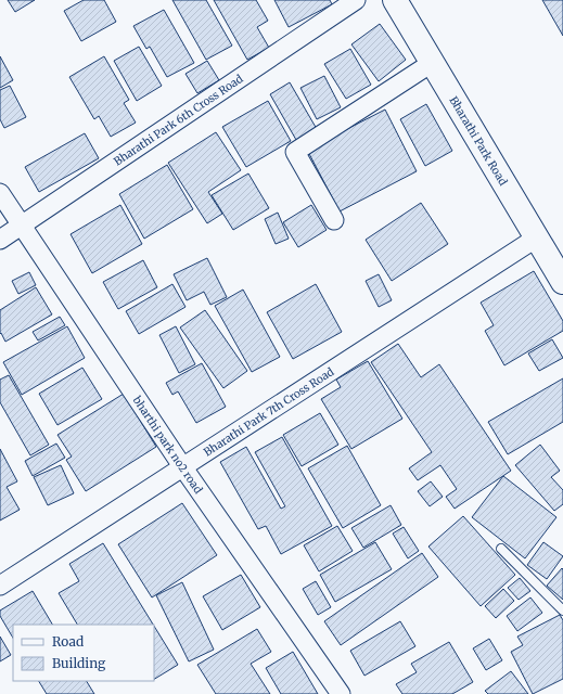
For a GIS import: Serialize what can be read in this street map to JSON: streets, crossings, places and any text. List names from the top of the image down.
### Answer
{
  "streets": {
    "main road": ["Bharathi Park Road"],
    "street": ["Bharathi Park 6th Cross Road", "Bharathi Park 7th Cross Road", "bharthi park no2 road"]
  },
  "crossings": [
    ["Bharathi Park 6th Cross Road", "bharthi park no2 road"],
    ["Bharathi Park Road", "Bharathi Park 7th Cross Road"],
    ["Bharathi Park 7th Cross Road", "bharthi park no2 road"]
  ],
  "legend": ["Road", "Building"]
}
